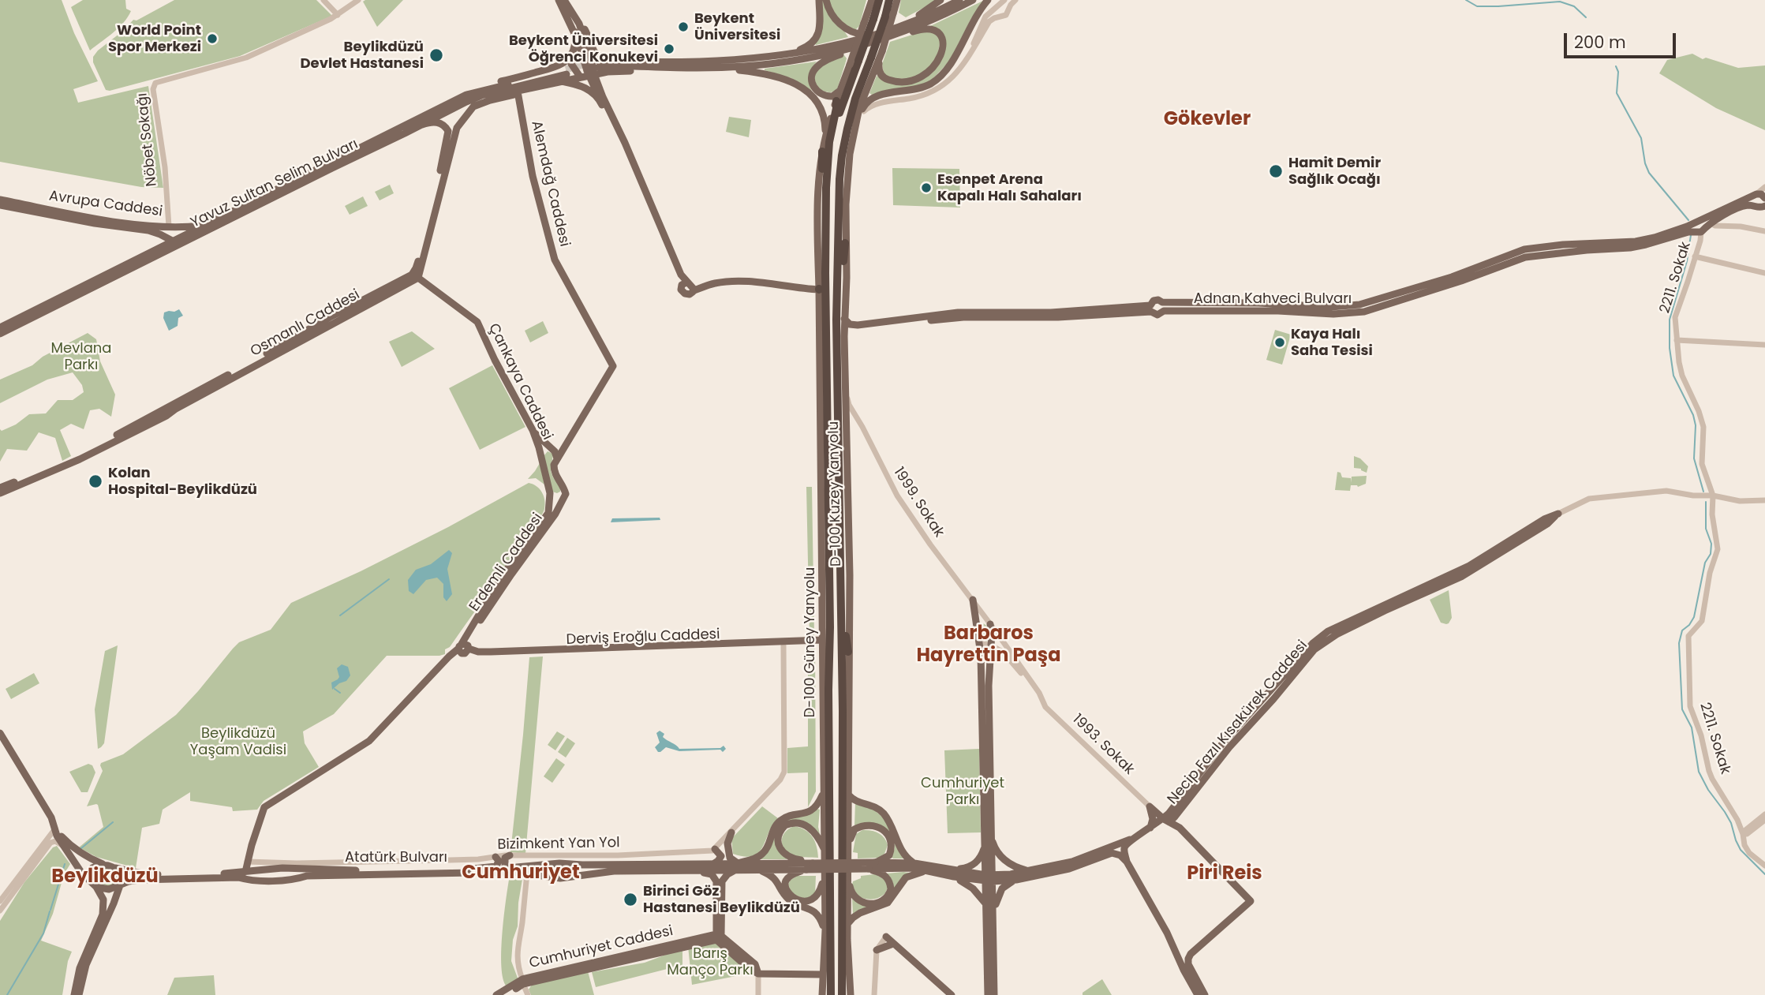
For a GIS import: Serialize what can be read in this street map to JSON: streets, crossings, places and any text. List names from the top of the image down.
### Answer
{
  "streets": {
    "main road": [
      "Yavuz Sultan Selim Bulvarı",
      "Alemdağ Caddesi",
      "Avrupa Caddesi",
      "Adnan Kahveci Bulvarı",
      "Osmanlı Caddesi",
      "Çankaya Caddesi",
      "D-100 Kuzey Yanyolu",
      "Erdemli Caddesi",
      "Derviş Eroğlu Caddesi",
      "D-100 Güney Yanyolu",
      "Necip Fazıl Kısakürek Caddesi",
      "Atatürk Bulvarı",
      "Cumhuriyet Caddesi"
    ],
    "street": [
      "Nöbet Sokağı",
      "2211. Sokak",
      "1999. Sokak",
      "1993. Sokak",
      "Bizimkent Yan Yol"
    ]
  },
  "crossings": [
    ["Nöbet Sokağı", "Avrupa Caddesi"],
    ["Yavuz Sultan Selim Bulvarı", "Avrupa Caddesi"],
    ["2211. Sokak", "Adnan Kahveci Bulvarı"],
    ["2211. Sokak", "Necip Fazıl Kısakürek Caddesi"],
    ["Adnan Kahveci Bulvarı", "D-100 Kuzey Yanyolu"],
    ["Osmanlı Caddesi", "Çankaya Caddesi"],
    ["Çankaya Caddesi", "Erdemli Caddesi"],
    ["D-100 Kuzey Yanyolu", "1999. Sokak"],
    ["1999. Sokak", "1993. Sokak"],
    ["Erdemli Caddesi", "Derviş Eroğlu Caddesi"],
    ["Derviş Eroğlu Caddesi", "D-100 Güney Yanyolu"]
  ],
  "districts": [
    "Gökevler",
    "Barbaros Hayrettin Paşa",
    "Cumhuriyet",
    "Piri Reis",
    "Beylikdüzü"
  ],
  "parks": [
    "Mevlana Parkı",
    "Beylikdüzü Yaşam Vadisi",
    "Cumhuriyet Parkı",
    "Barış Manço Parkı"
  ],
  "places": [
    "Beykent Üniversitesi",
    "World Point Spor Merkezi",
    "Beykent Üniversitesi Öğrenci Konukevi",
    "Beylikdüzü Devlet Hastanesi",
    "Hamit Demir Sağlık Ocağı",
    "Esenpet Arena Kapalı Halı Sahaları",
    "Kaya Halı Saha Tesisi",
    "Kolan Hospital-Beylikdüzü",
    "Birinci Göz Hastanesi Beylikdüzü"
  ],
  "scale_bar": "200 m"
}
